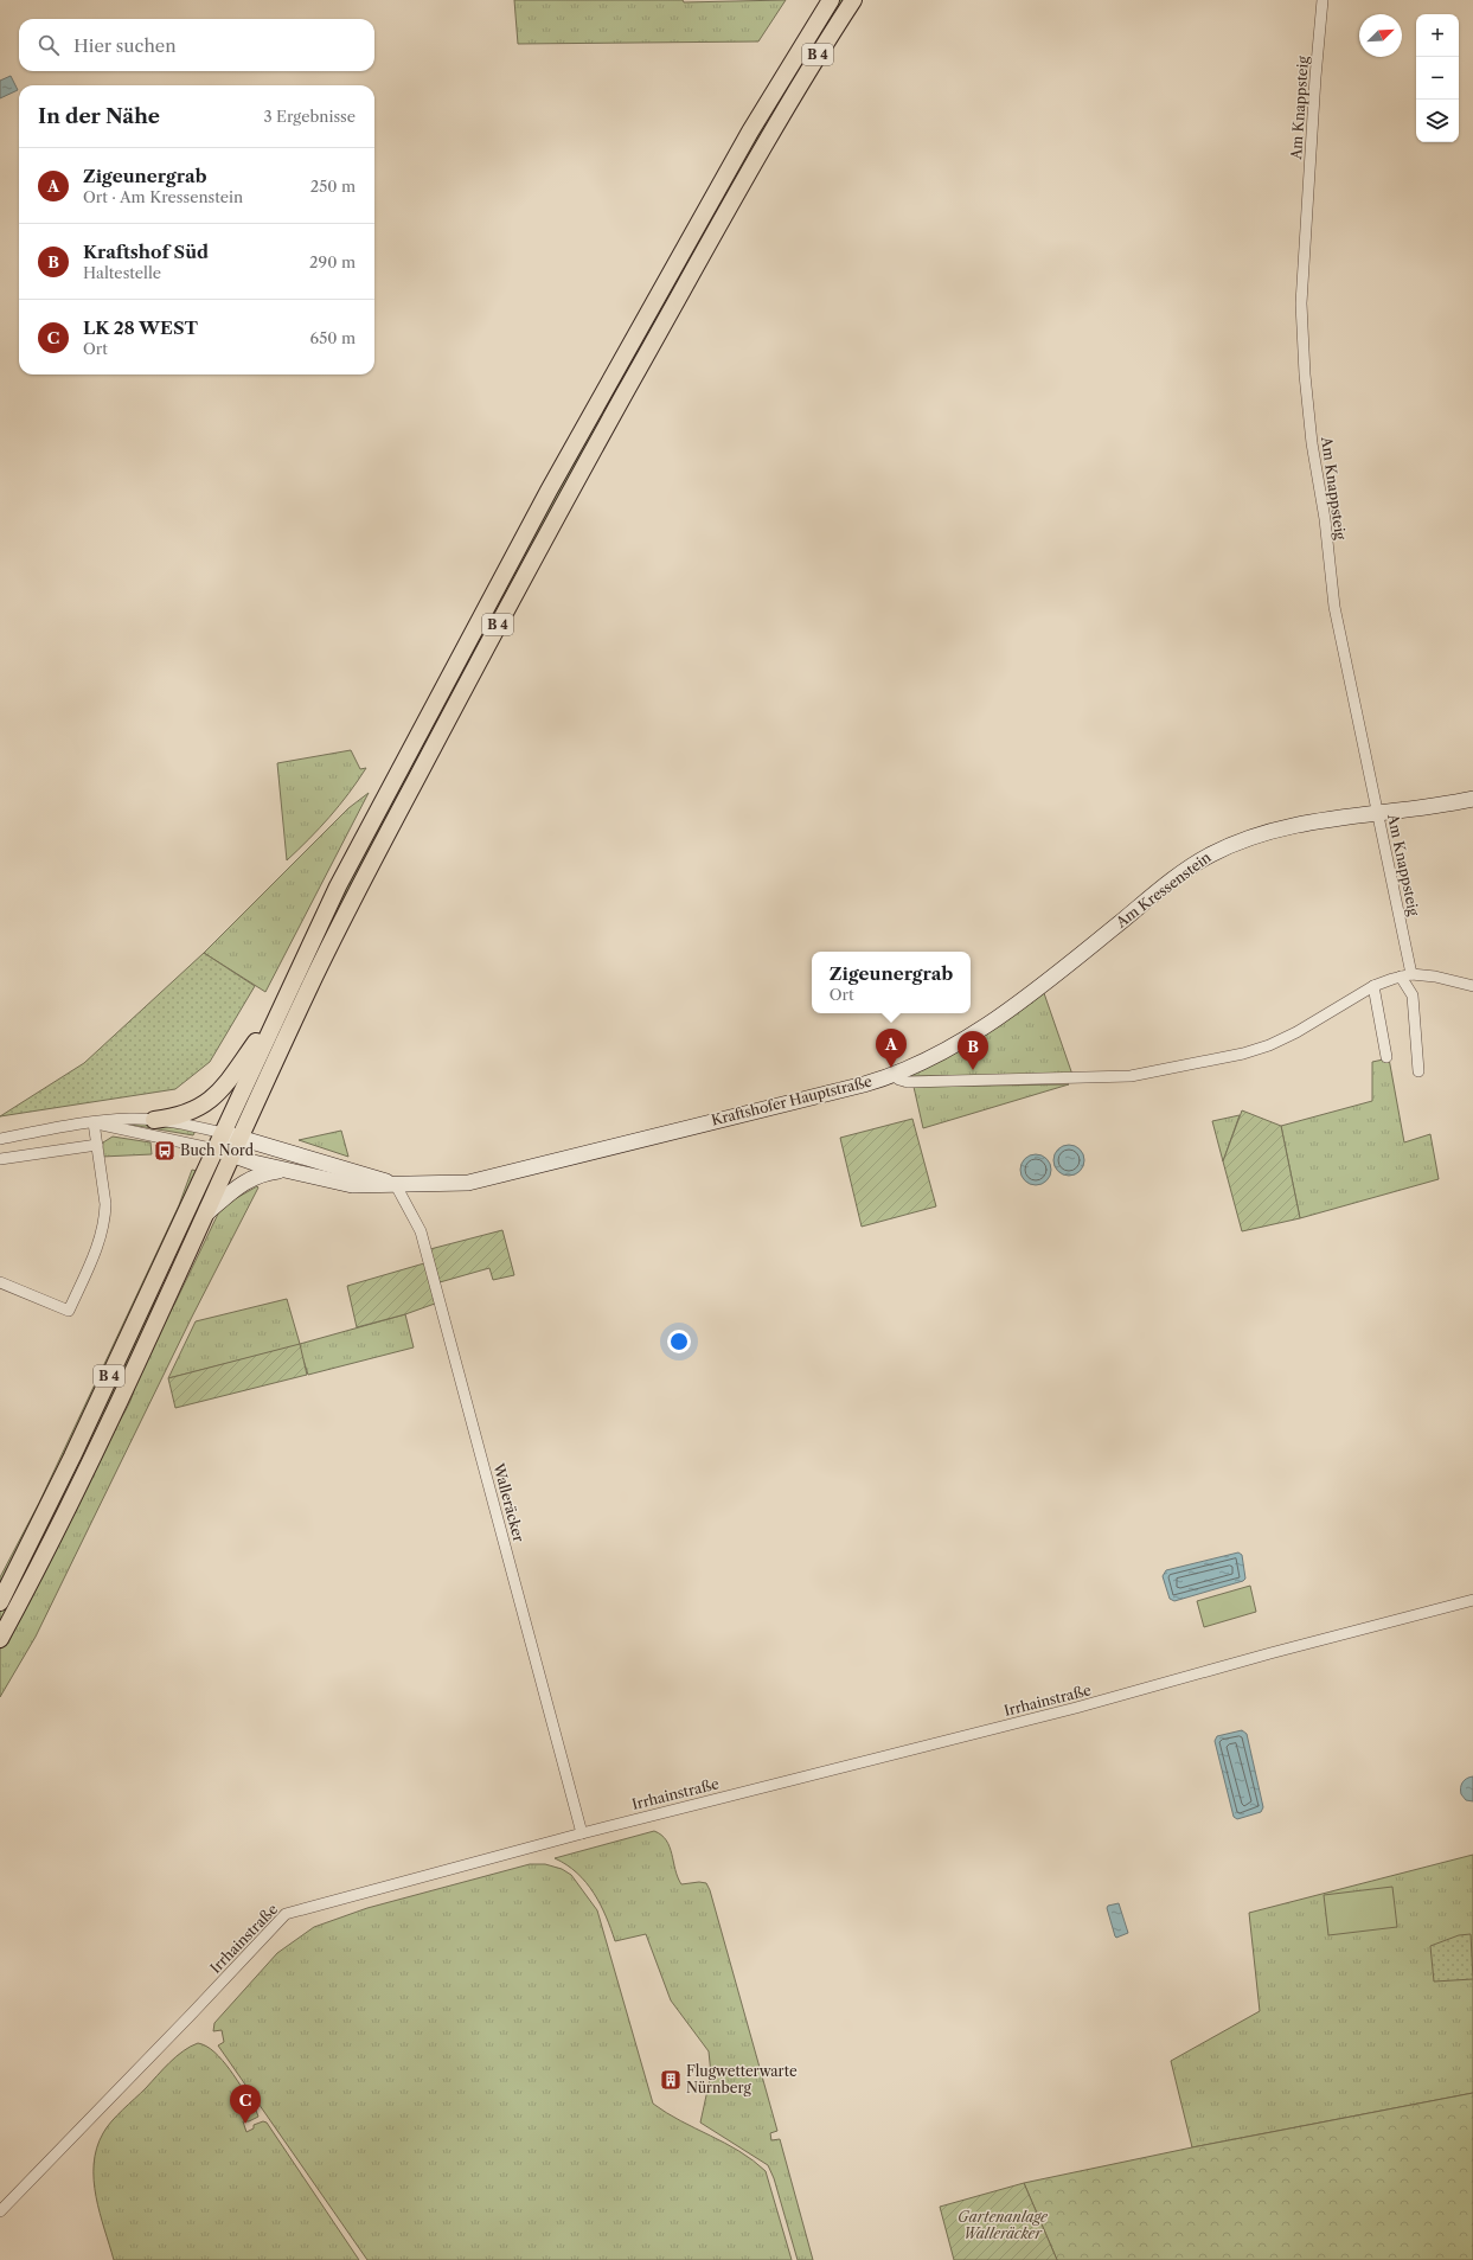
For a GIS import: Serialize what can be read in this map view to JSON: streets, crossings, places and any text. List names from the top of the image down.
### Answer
{
  "streets": {
    "main road": ["B 4"],
    "street": [
      "Am Knappsteig",
      "Am Kressenstein",
      "Kraftshofer Hauptstraße",
      "Walleräcker",
      "Irrhainstraße"
    ]
  },
  "crossings": [
    ["B 4", "Kraftshofer Hauptstraße"],
    ["Am Knappsteig", "Am Kressenstein"],
    ["Am Kressenstein", "Kraftshofer Hauptstraße"],
    ["Kraftshofer Hauptstraße", "Walleräcker"],
    ["Walleräcker", "Irrhainstraße"]
  ],
  "parks": ["Gartenanlage Walleräcker"],
  "places": {
    "bus stop": ["Buch Nord"],
    "building": ["Flugwetterwarte Nürnberg"]
  },
  "north": "top right",
  "page": {
    "map_buttons": ["+", "−"],
    "search": "Hier suchen",
    "heading": ["In der Nähe", "3 Ergebnisse"],
    "list": [
      {
        "mark": "A",
        "name": "Zigeunergrab",
        "note": "Ort · Am Kressenstein",
        "value": "250 m"
      },
      {
        "mark": "B",
        "name": "Kraftshof Süd",
        "note": "Haltestelle",
        "value": "290 m"
      },
      {
        "mark": "C",
        "name": "LK 28 WEST",
        "note": "Ort",
        "value": "650 m"
      }
    ],
    "popup": ["Zigeunergrab", "Ort"],
    "pins": ["A", "B", "C"]
  }
}
